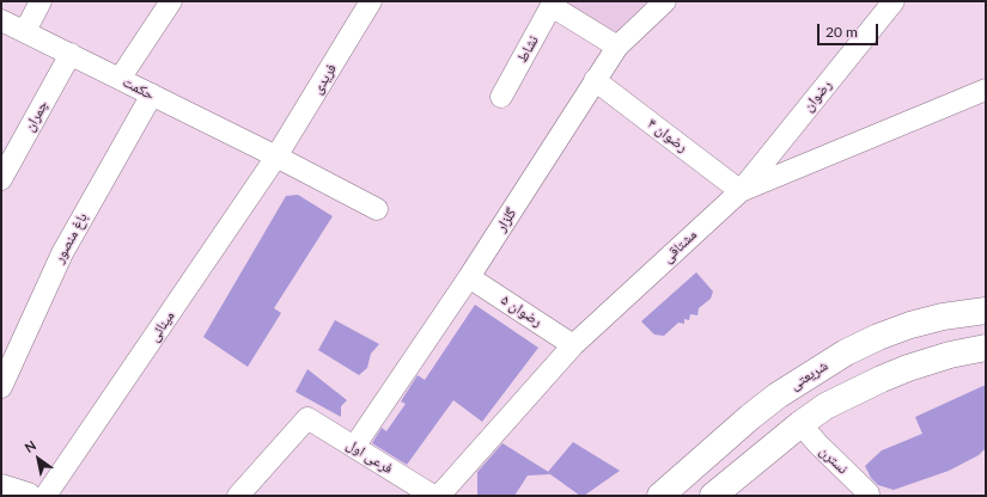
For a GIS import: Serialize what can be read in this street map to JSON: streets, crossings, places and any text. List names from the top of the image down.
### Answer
{
  "streets": {
    "main road": ["شریعتی"],
    "street": [
      "نشاط",
      "فریدی",
      "حکمت",
      "رضوان",
      "چمران",
      "رضوان ۴",
      "گلزار",
      "باغ منصور",
      "مشتاقی",
      "رضوان ۵",
      "مینائی",
      "فرعی اول",
      "نسترن"
    ]
  },
  "crossings": [
    ["فریدی", "حکمت"],
    ["فریدی", "مینائی"],
    ["حکمت", "چمران"],
    ["حکمت", "باغ منصور"],
    ["حکمت", "مینائی"],
    ["رضوان", "رضوان ۴"],
    ["رضوان", "مشتاقی"],
    ["رضوان ۴", "گلزار"],
    ["رضوان ۴", "مشتاقی"],
    ["گلزار", "رضوان ۵"],
    ["گلزار", "فرعی اول"],
    ["مشتاقی", "رضوان ۵"]
  ],
  "scale_bar": "20 m",
  "north": "top left"
}
